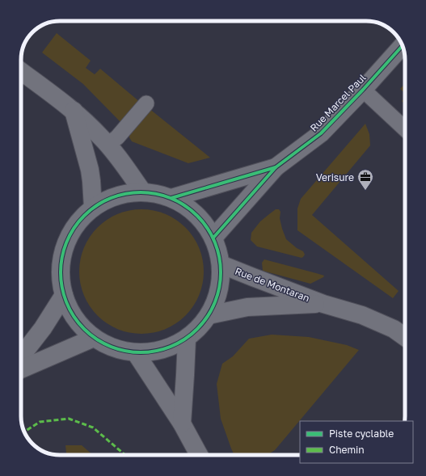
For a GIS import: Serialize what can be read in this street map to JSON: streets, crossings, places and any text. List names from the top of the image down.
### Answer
{
  "streets": {
    "street": ["Rue Marcel Paul", "Rue de Montaran"]
  },
  "crossings": [
    ["Rue Marcel Paul", "Rue de Montaran"]
  ],
  "places": {
    "office": ["Verisure"]
  },
  "legend": ["Piste cyclable", "Chemin"]
}
